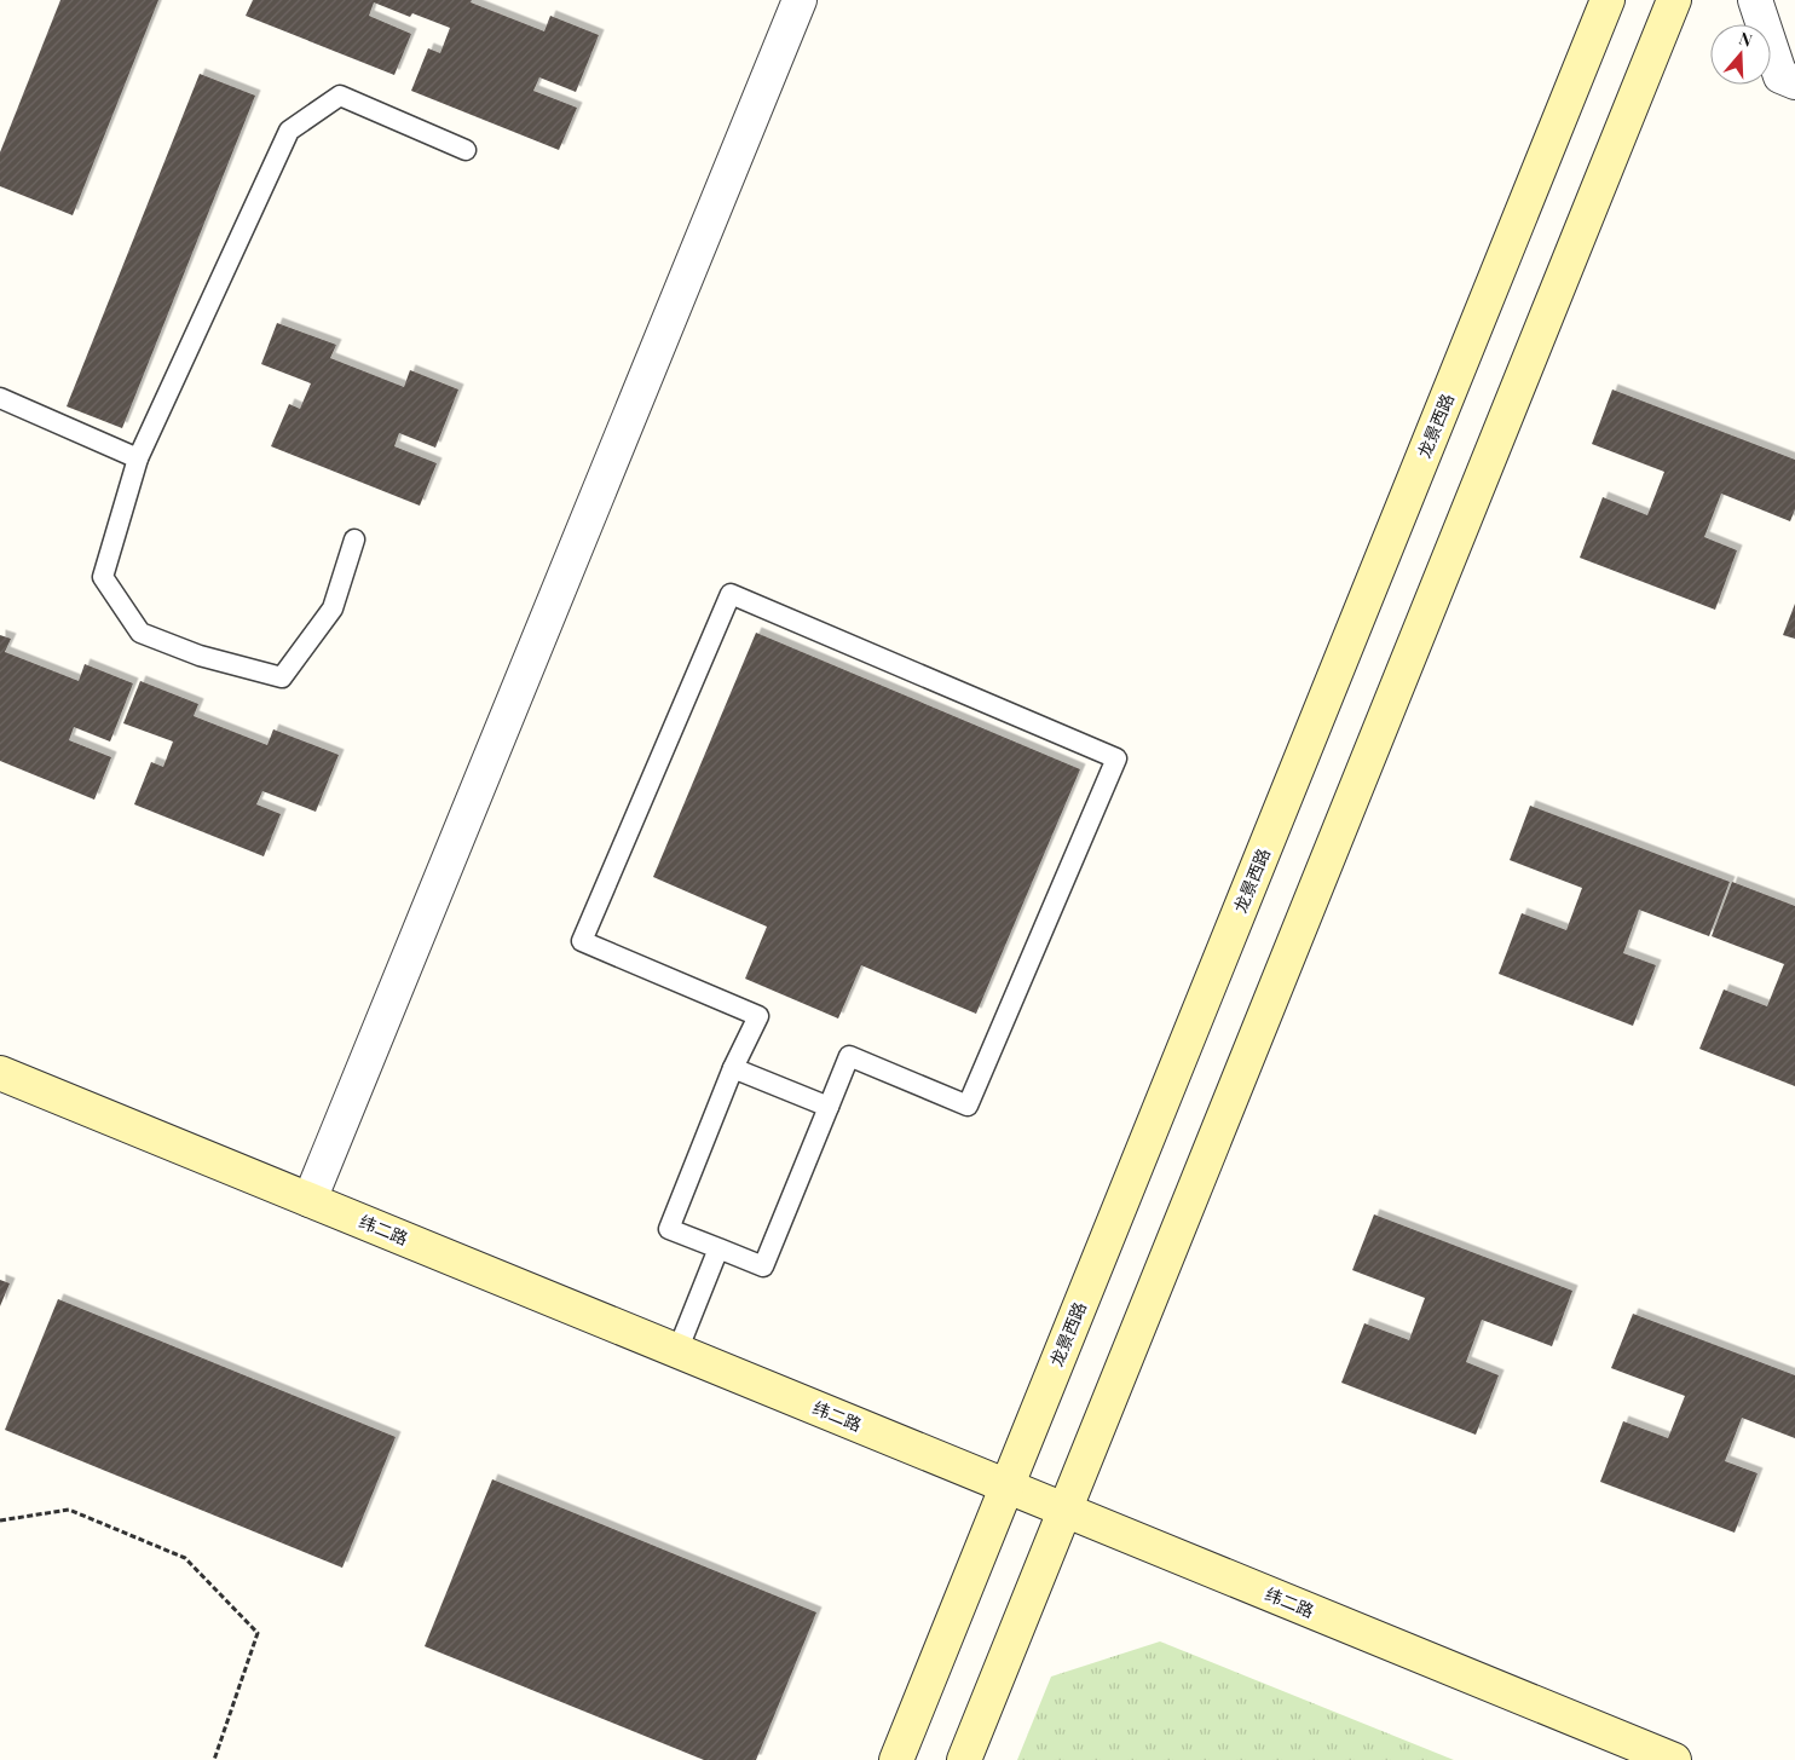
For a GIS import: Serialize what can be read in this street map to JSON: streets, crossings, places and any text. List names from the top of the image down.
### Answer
{
  "streets": {
    "main road": ["龙景西路", "纬二路"]
  },
  "crossings": [
    ["龙景西路", "纬二路"]
  ],
  "north": "top"
}
